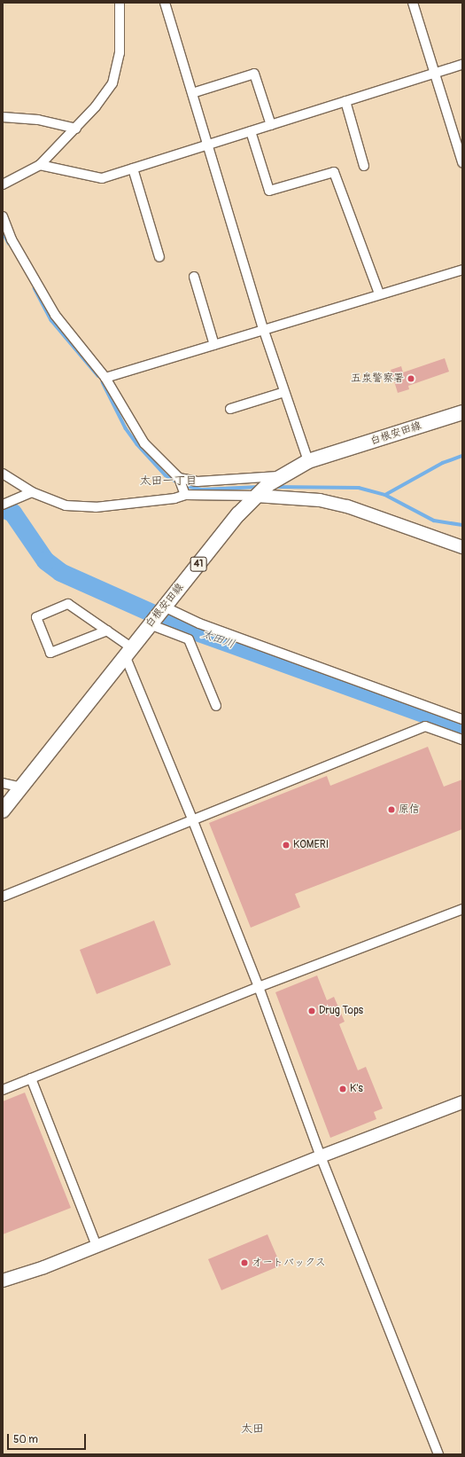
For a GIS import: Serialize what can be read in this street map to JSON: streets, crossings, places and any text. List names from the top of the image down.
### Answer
{
  "streets": {
    "main road": ["白根安田線", "41"]
  },
  "districts": ["太田一丁目", "太田"],
  "water": ["太田川"],
  "places": [
    "五泉警察署",
    "原信",
    "KOMERI",
    "Drug Tops",
    "K's",
    "オートバックス"
  ],
  "scale_bar": "50 m"
}
